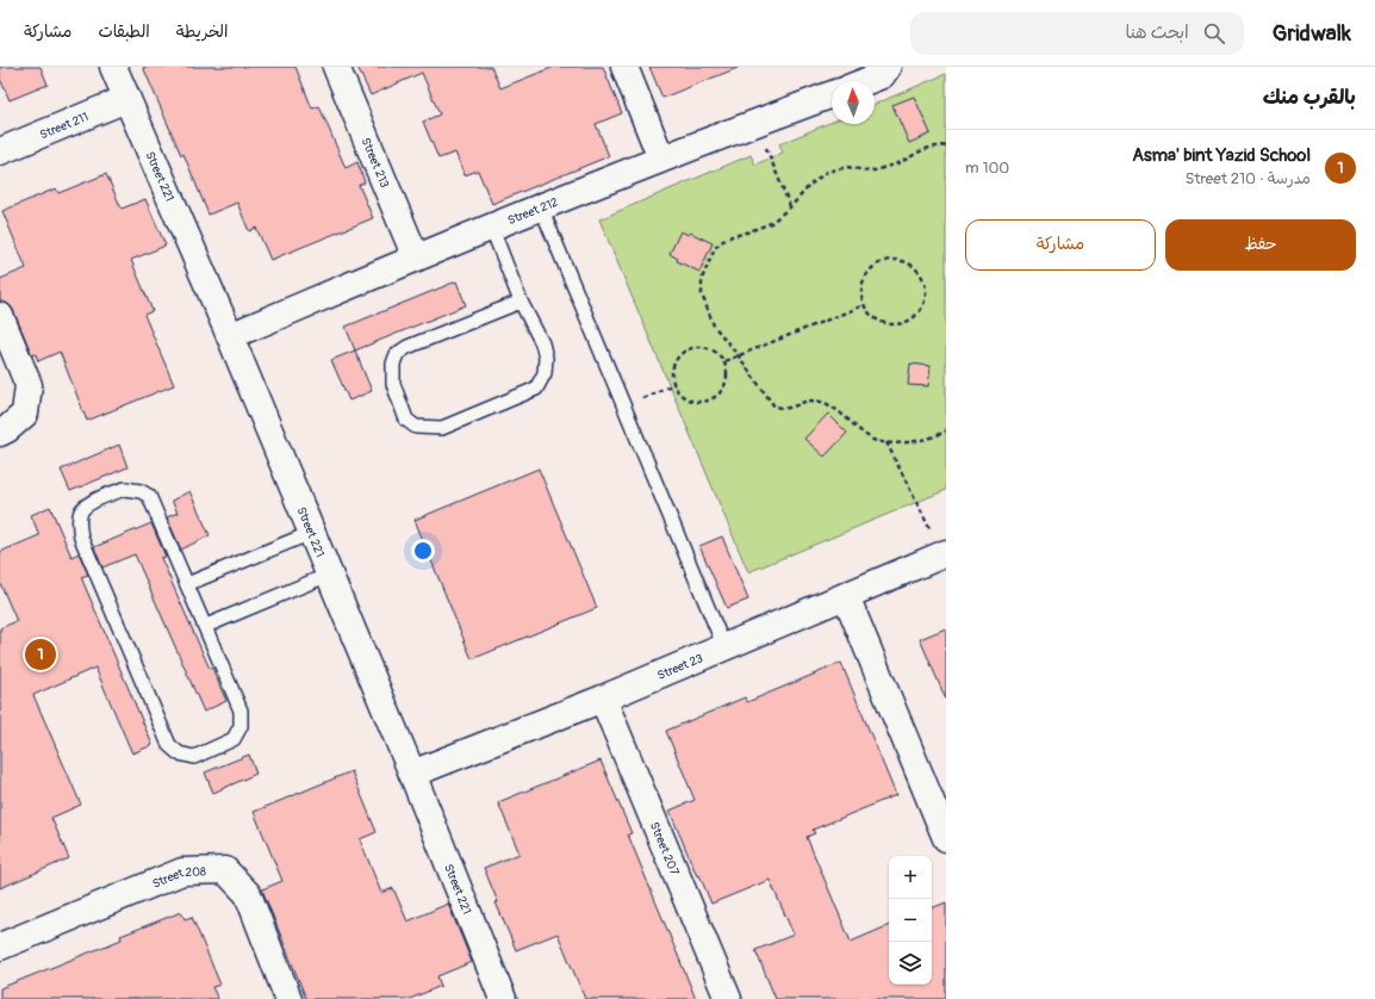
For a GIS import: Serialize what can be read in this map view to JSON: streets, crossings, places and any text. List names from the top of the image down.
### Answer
{
  "streets": {
    "street": [
      "Street 211",
      "Street 213",
      "Street 221",
      "Street 212",
      "Street 23",
      "Street 207",
      "Street 208"
    ]
  },
  "crossings": [
    ["Street 211", "Street 221"],
    ["Street 213", "Street 212"],
    ["Street 221", "Street 212"],
    ["Street 221", "Street 23"],
    ["Street 23", "Street 207"]
  ],
  "north": "top",
  "page": {
    "header": "Gridwalk",
    "search": "ابحث هنا",
    "nav": ["الخريطة", "الطبقات", "مشاركة"],
    "heading": "بالقرب منك",
    "list": [
      {
        "mark": "1",
        "name": "Asma' bint Yazid School",
        "note": "مدرسة · Street 210",
        "value": "100 m"
      }
    ],
    "buttons": ["حفظ", "مشاركة"],
    "pins": "1",
    "map_buttons": ["+", "−"]
  }
}
